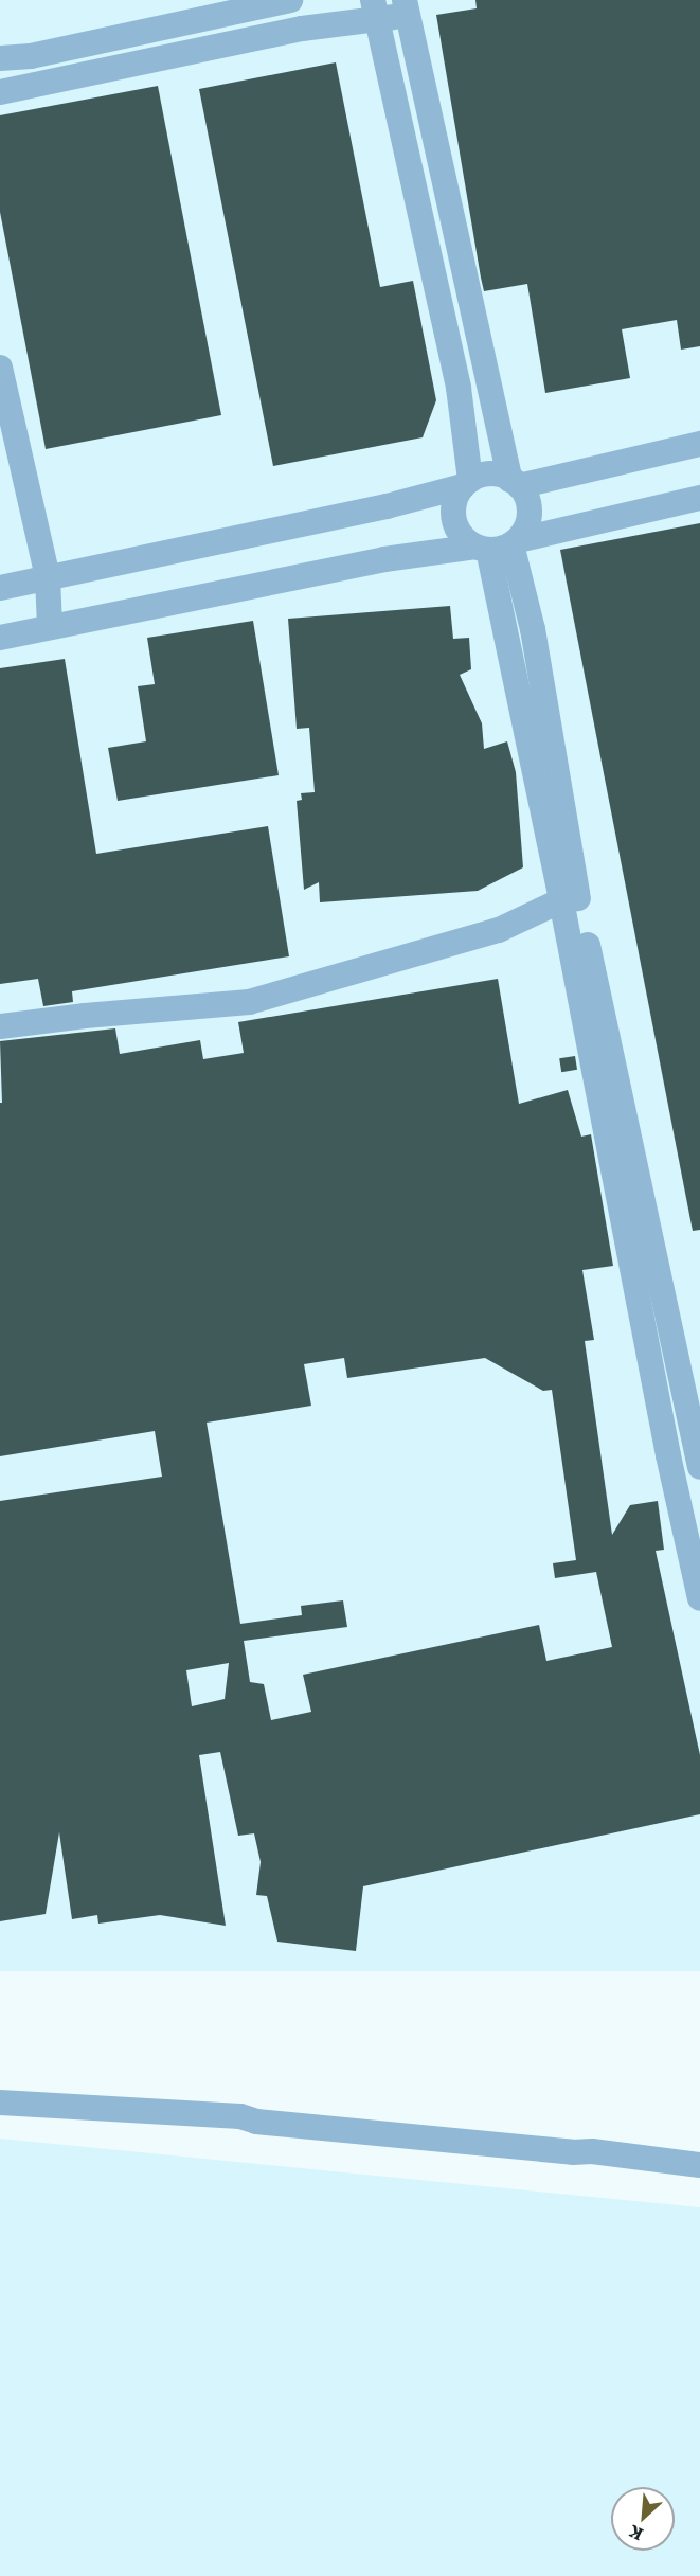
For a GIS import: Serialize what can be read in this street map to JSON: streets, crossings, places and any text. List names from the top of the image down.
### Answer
{
  "north": "bottom left"
}
